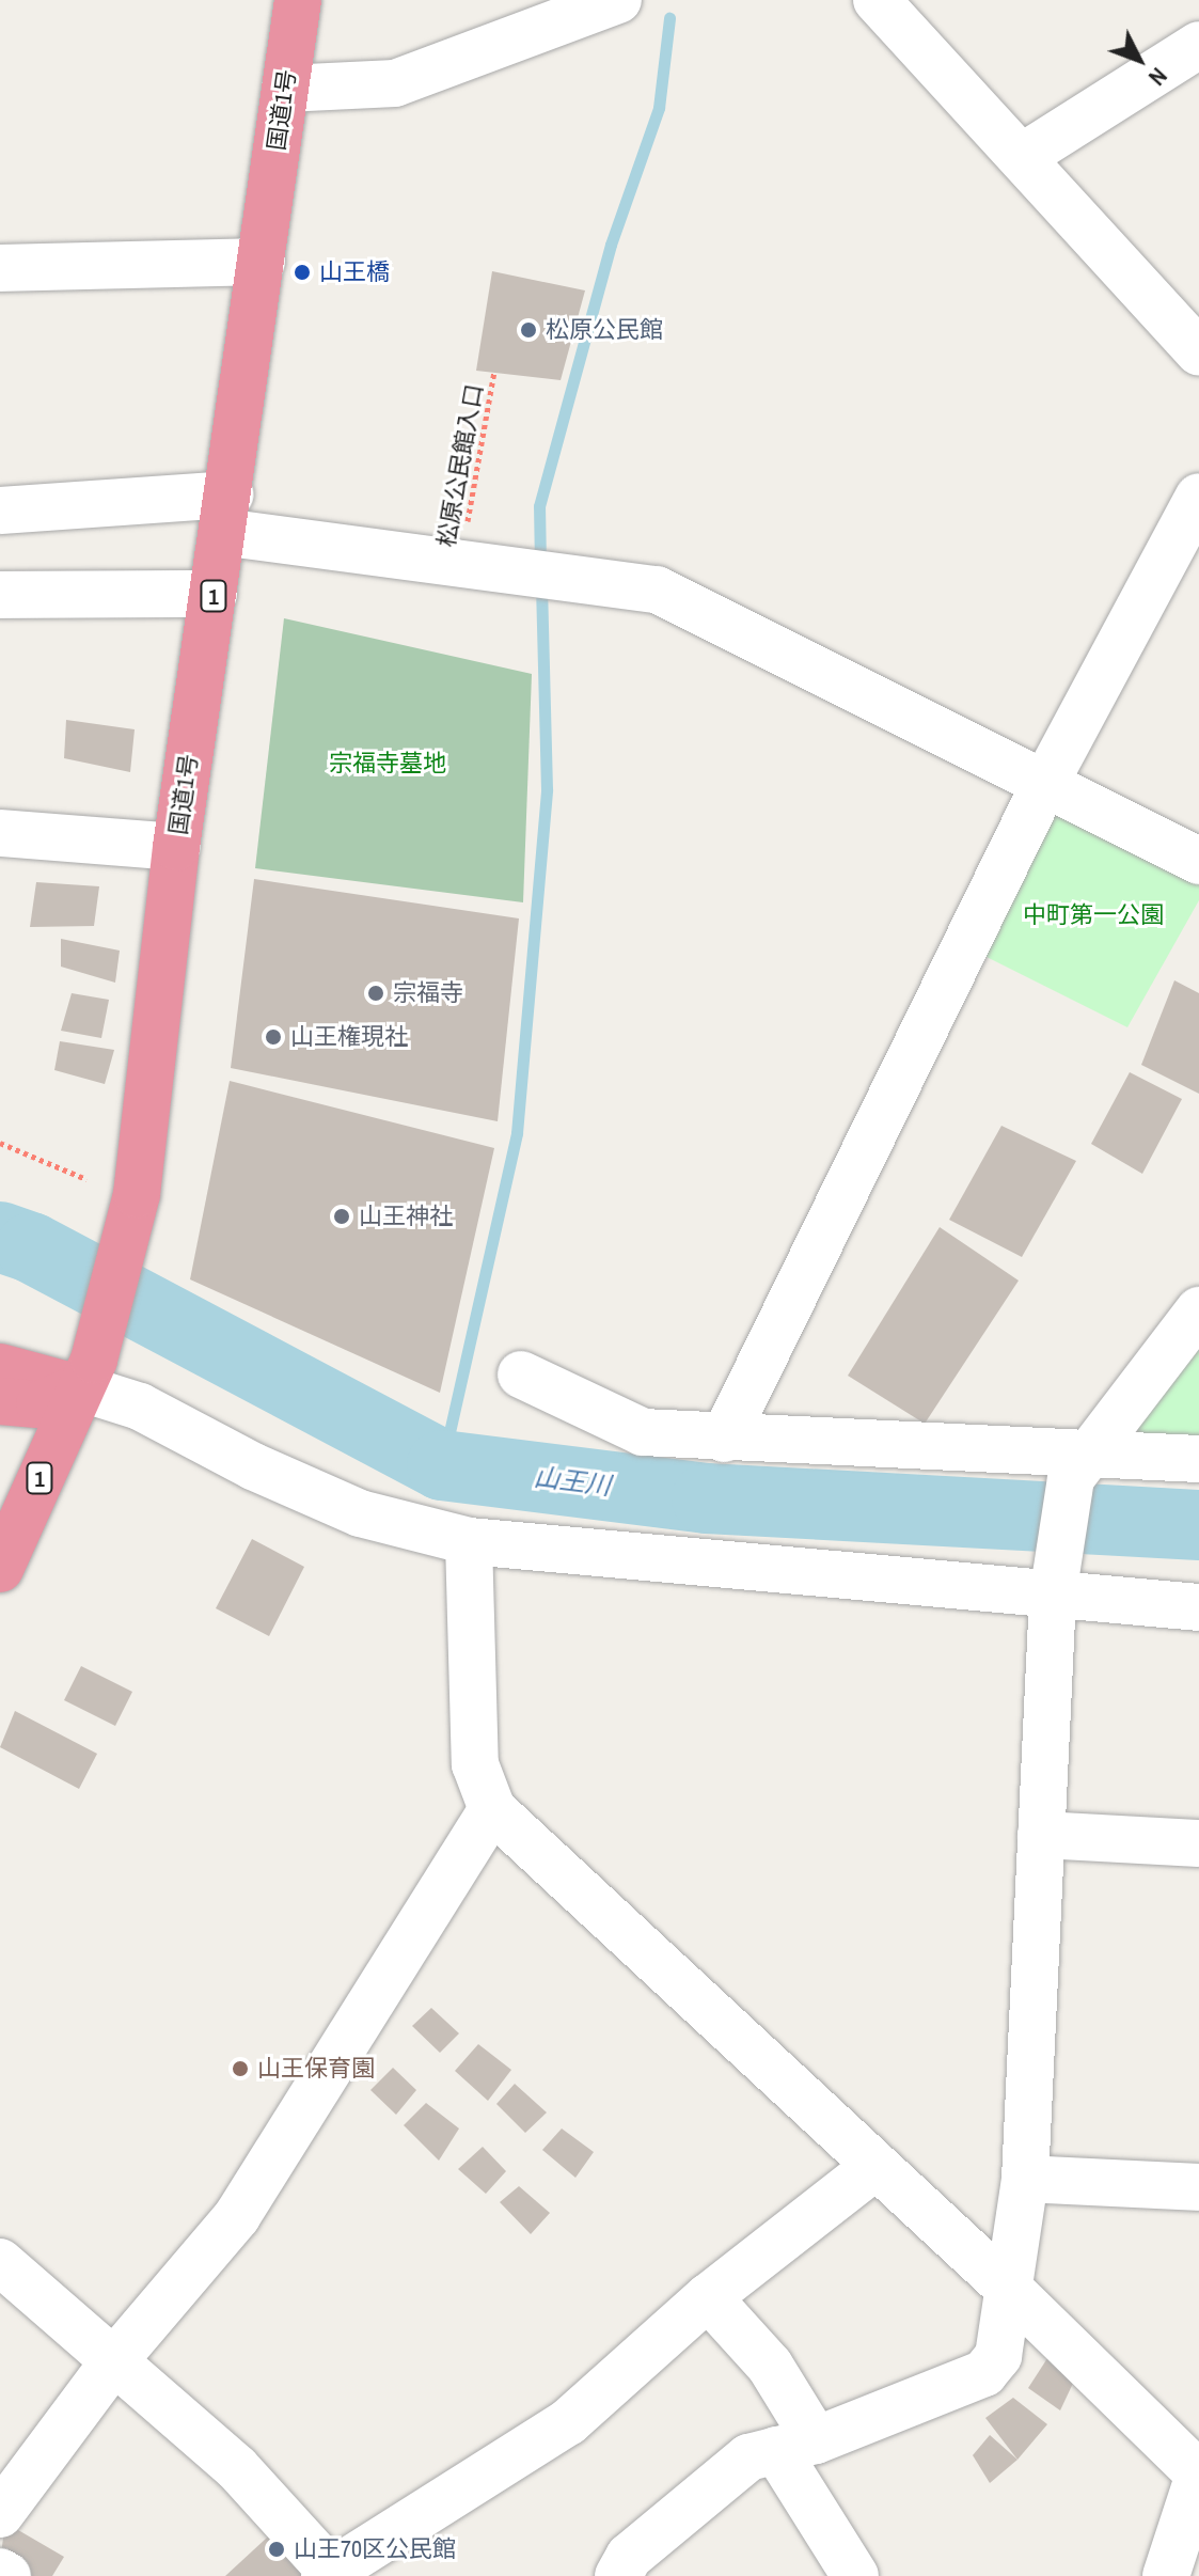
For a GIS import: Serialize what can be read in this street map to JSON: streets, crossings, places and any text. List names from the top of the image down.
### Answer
{
  "streets": {
    "highway": ["国道1号", "1"],
    "path": ["松原公民館入口"]
  },
  "water": ["山王川"],
  "parks": ["宗福寺墓地", "中町第一公園"],
  "places": [
    "山王橋",
    "松原公民館",
    "宗福寺",
    "山王権現社",
    "山王神社",
    "山王保育園",
    "山王70区公民館"
  ],
  "north": "bottom right"
}
